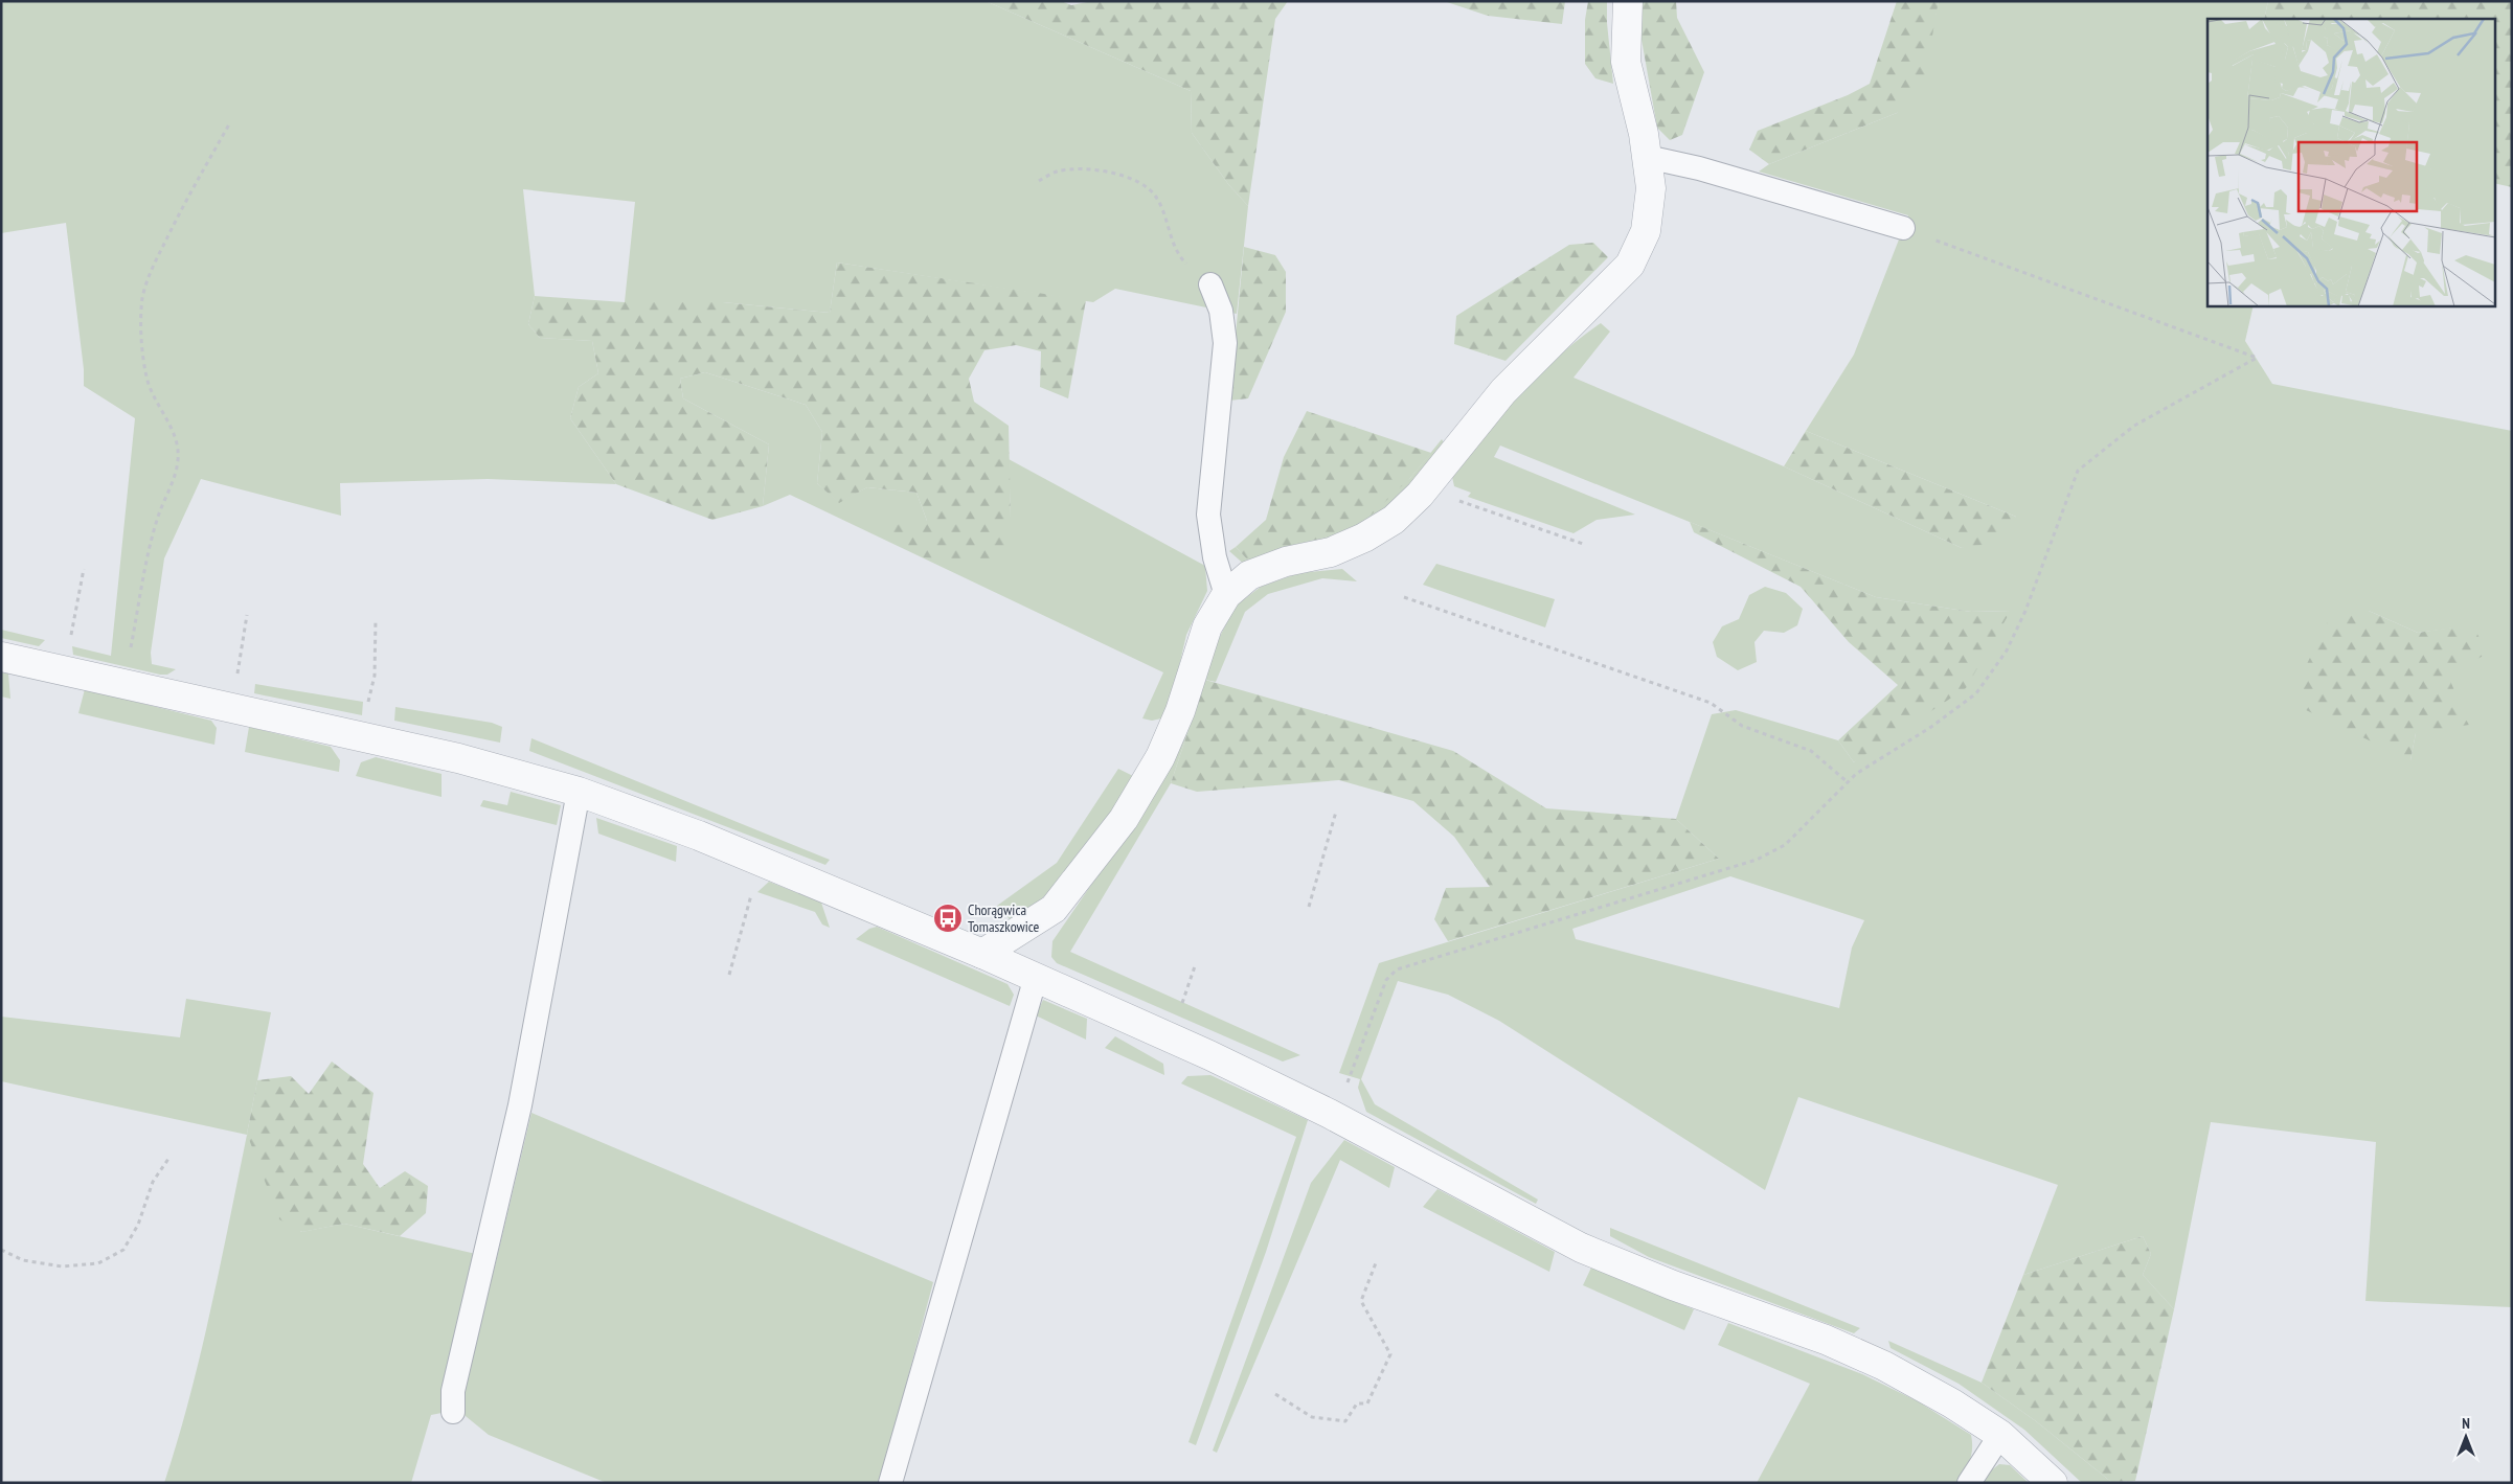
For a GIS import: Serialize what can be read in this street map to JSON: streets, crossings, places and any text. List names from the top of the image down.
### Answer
{
  "places": {
    "bus stop": ["Chorągwica Tomaszkowice"]
  },
  "north": "top"
}
